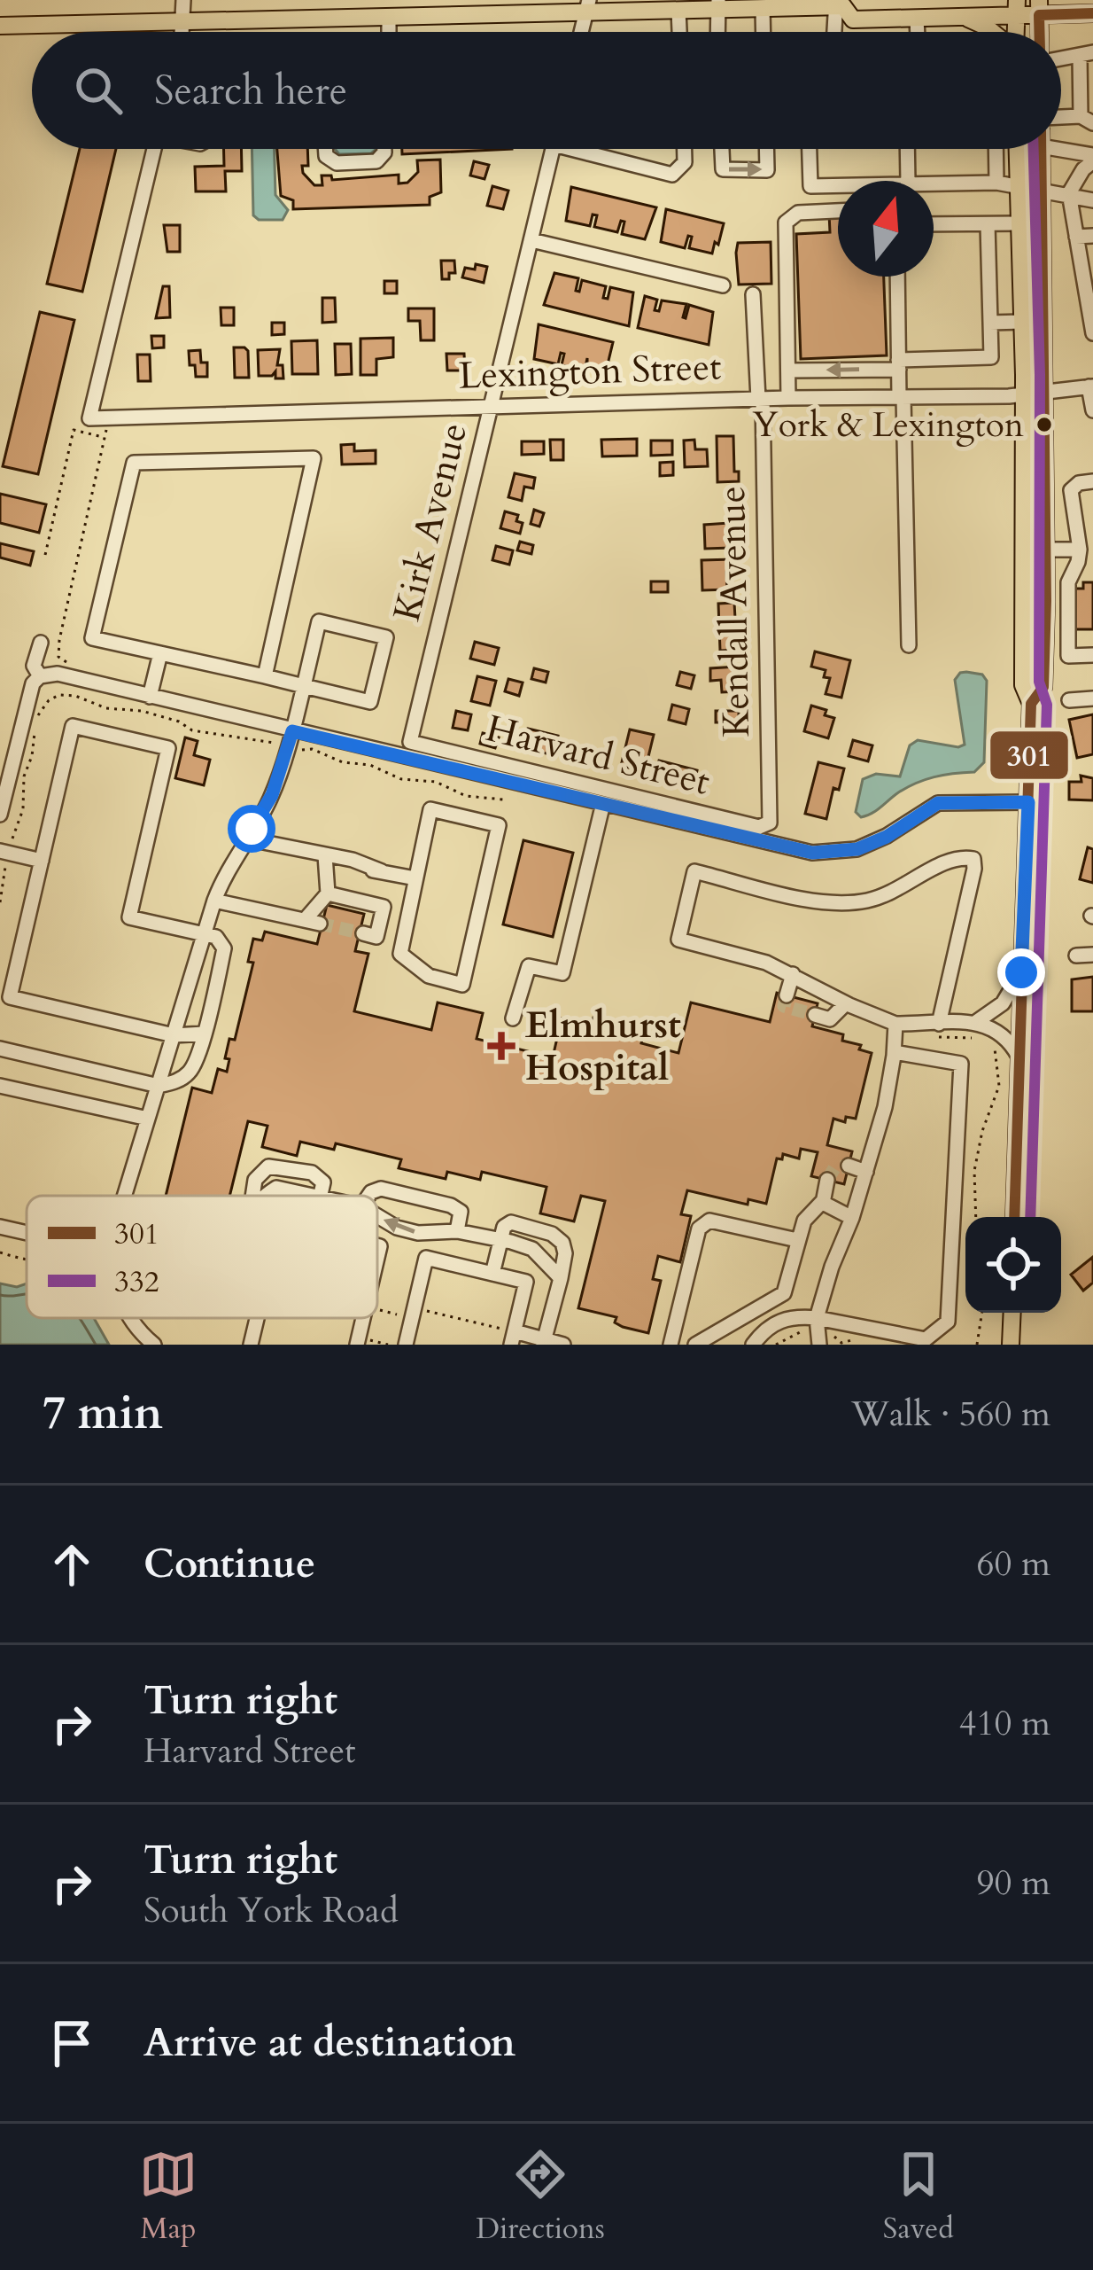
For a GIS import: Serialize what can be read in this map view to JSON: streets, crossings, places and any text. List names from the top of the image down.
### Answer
{
  "streets": {
    "street": [
      "Lexington Street",
      "Kirk Avenue",
      "Kendall Avenue",
      "Harvard Street"
    ]
  },
  "crossings": [
    ["Lexington Street", "Kirk Avenue"],
    ["Lexington Street", "Kendall Avenue"],
    ["Kirk Avenue", "Harvard Street"],
    ["Kendall Avenue", "Harvard Street"]
  ],
  "places": {
    "other": ["York & Lexington"],
    "health": ["Elmhurst Hospital"]
  },
  "lines": ["transit line 301", "transit line 332"],
  "legend": ["301", "332"],
  "north": "top",
  "page": {
    "search": "Search here",
    "heading": ["7 min", "Walk · 560 m"],
    "list": [
      ["Continue", "60 m"],
      ["Turn right", "Harvard Street", "410 m"],
      ["Turn right", "South York Road", "90 m"],
      "Arrive at destination"
    ],
    "nav": ["Map", "Directions", "Saved"]
  }
}
